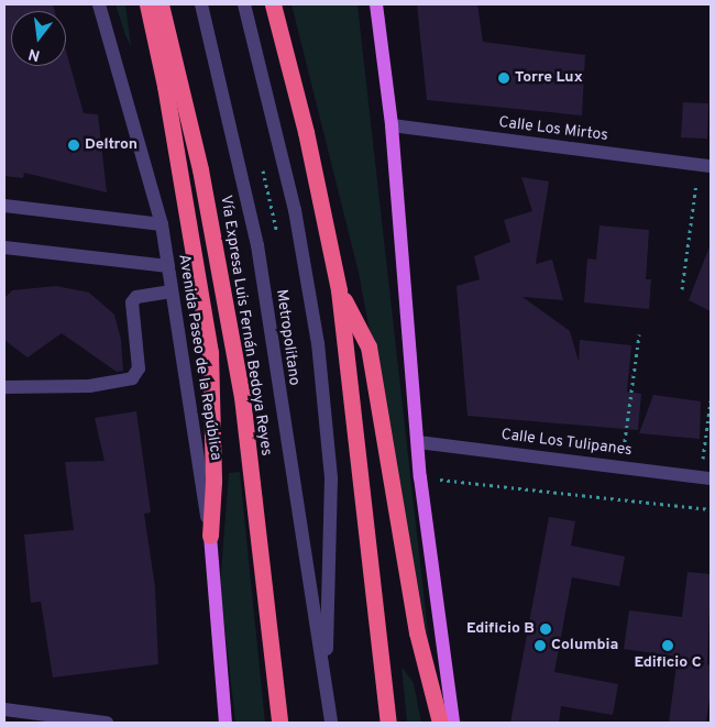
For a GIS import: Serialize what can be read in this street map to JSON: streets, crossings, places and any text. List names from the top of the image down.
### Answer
{
  "streets": {
    "highway": ["Vía Expresa Luis Fernán Bedoya Reyes"],
    "main road": ["Avenida Paseo de la República"],
    "street": ["Calle Los Mirtos", "Metropolitano", "Calle Los Tulipanes"]
  },
  "places": [
    "Torre Lux",
    "Deltron",
    "Edificio B",
    "Columbia",
    "Edificio C"
  ],
  "north": "bottom"
}
